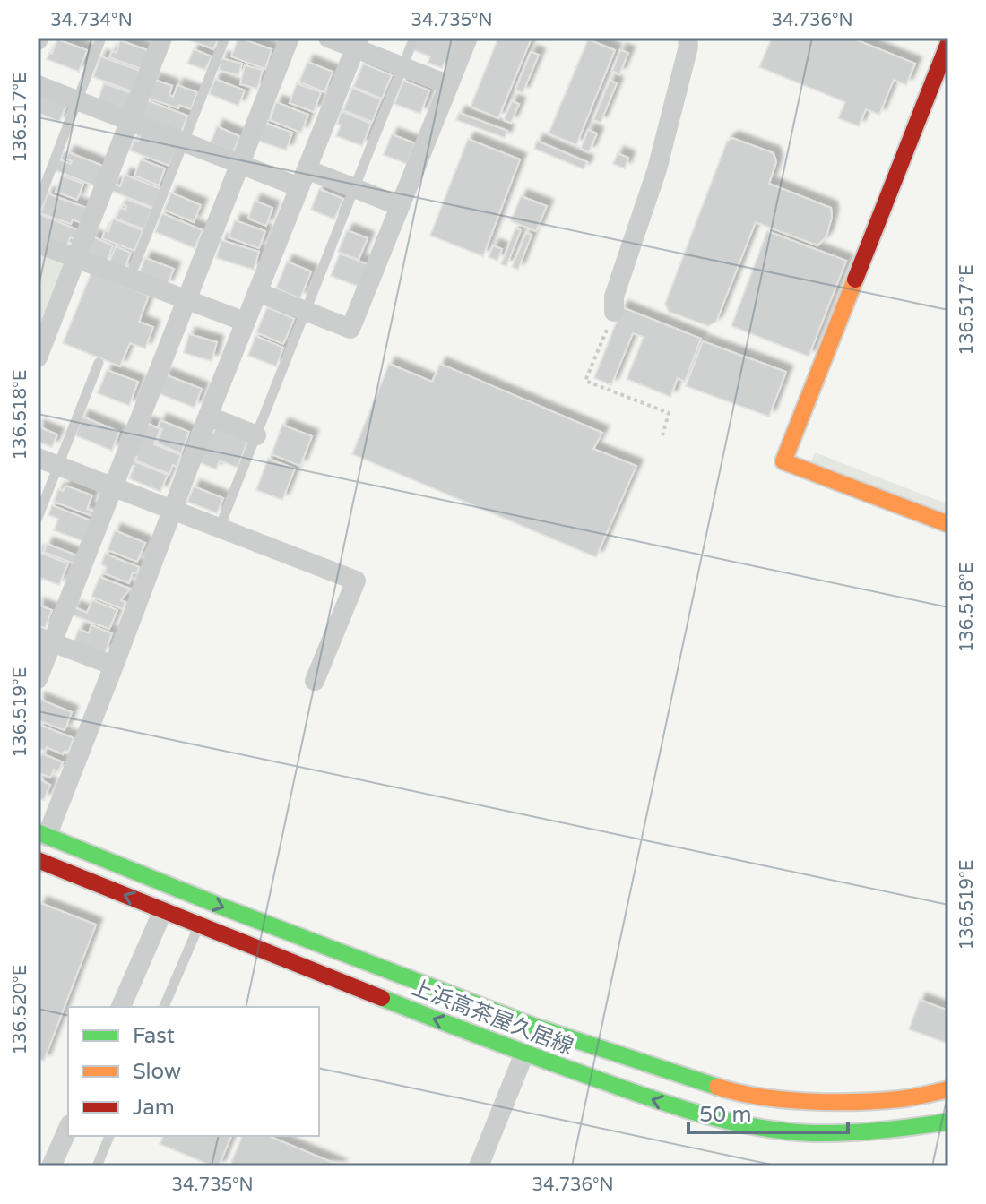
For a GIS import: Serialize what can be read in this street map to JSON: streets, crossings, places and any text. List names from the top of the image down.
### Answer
{
  "streets": {
    "main road": ["上浜高茶屋久居線"]
  },
  "legend": ["Fast", "Slow", "Jam"],
  "scale_bar": "50 m",
  "coordinates": [
    "34.734°N",
    "34.735°N",
    "34.736°N",
    "136.517°E",
    "136.518°E",
    "136.519°E",
    "136.520°E"
  ]
}
